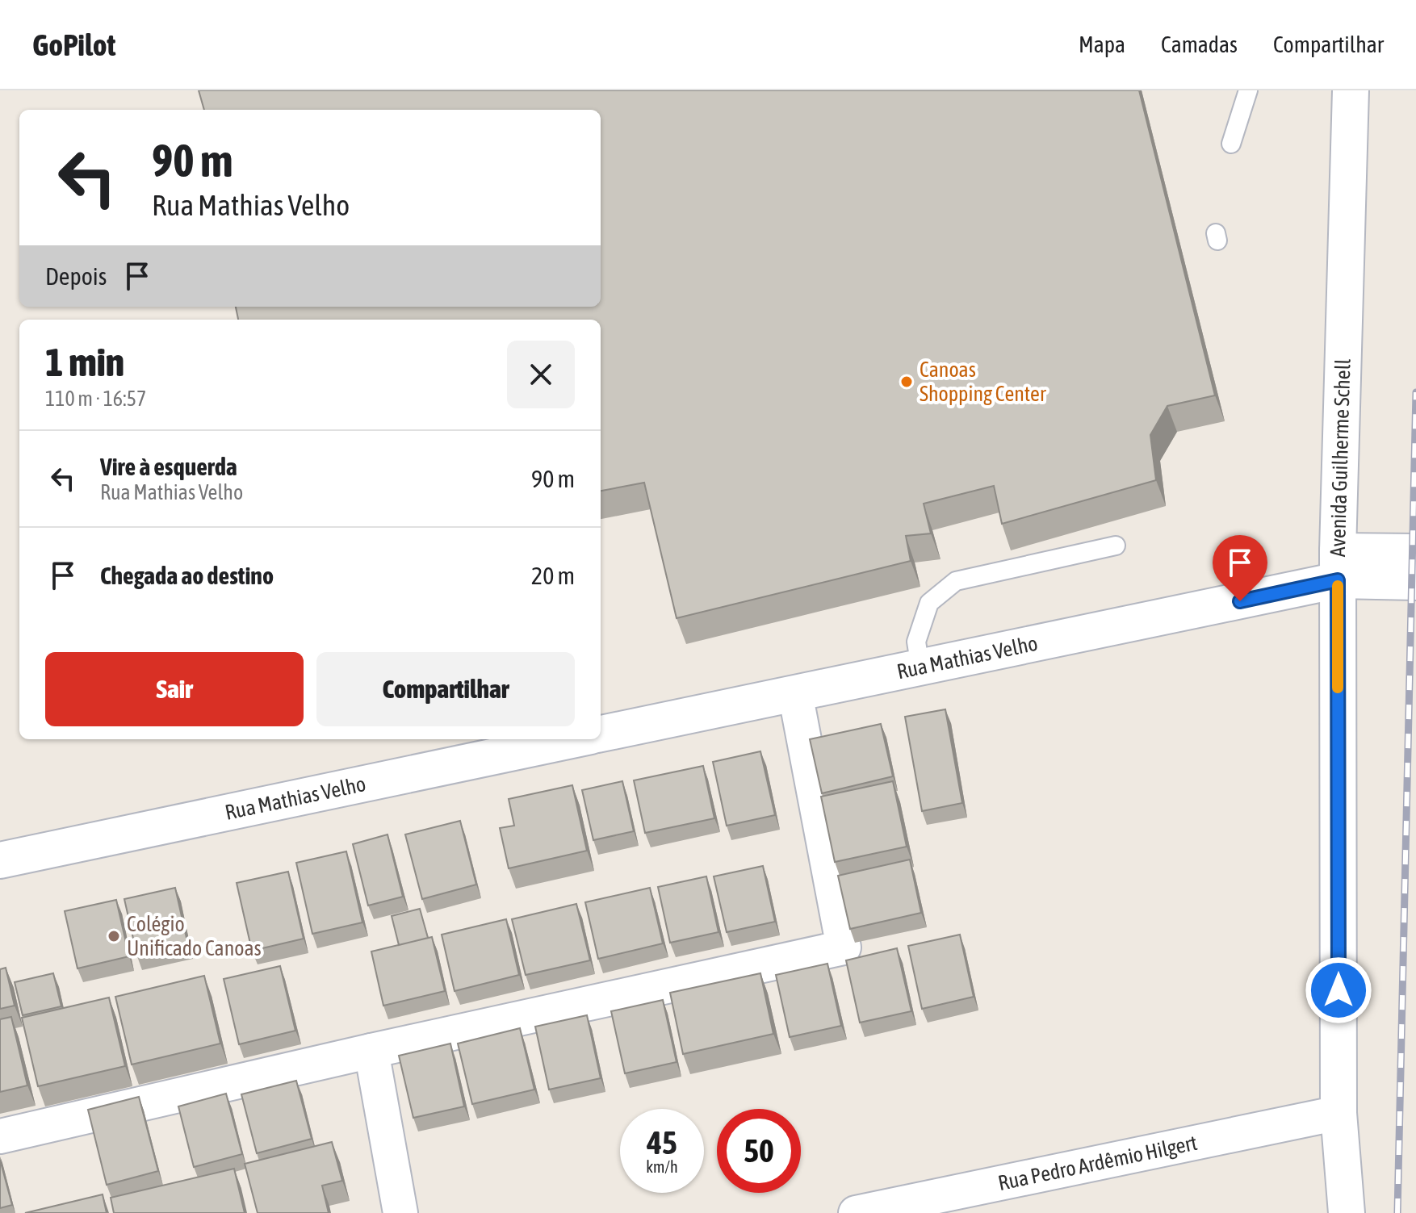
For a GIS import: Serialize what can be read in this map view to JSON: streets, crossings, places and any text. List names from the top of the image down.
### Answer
{
  "streets": {
    "street": ["Avenida Guilherme Schell", "Rua Mathias Velho", "Rua Pedro Ardêmio Hilgert"]
  },
  "crossings": [
    ["Avenida Guilherme Schell", "Rua Mathias Velho"],
    ["Avenida Guilherme Schell", "Rua Pedro Ardêmio Hilgert"]
  ],
  "places": ["Canoas Shopping Center", "Colégio Unificado Canoas"],
  "page": {
    "header": "GoPilot",
    "nav": ["Mapa", "Camadas", "Compartilhar"],
    "turn": ["90 m", "Rua Mathias Velho"],
    "then": "Depois",
    "heading": ["1 min", "110 m · 16:57"],
    "list": [
      {
        "name": "Vire à esquerda",
        "note": "Rua Mathias Velho",
        "value": "90 m"
      },
      {
        "name": "Chegada ao destino",
        "value": "20 m"
      }
    ],
    "buttons": ["Sair", "Compartilhar"],
    "speed": "45 km/h",
    "limit": "50"
  }
}
